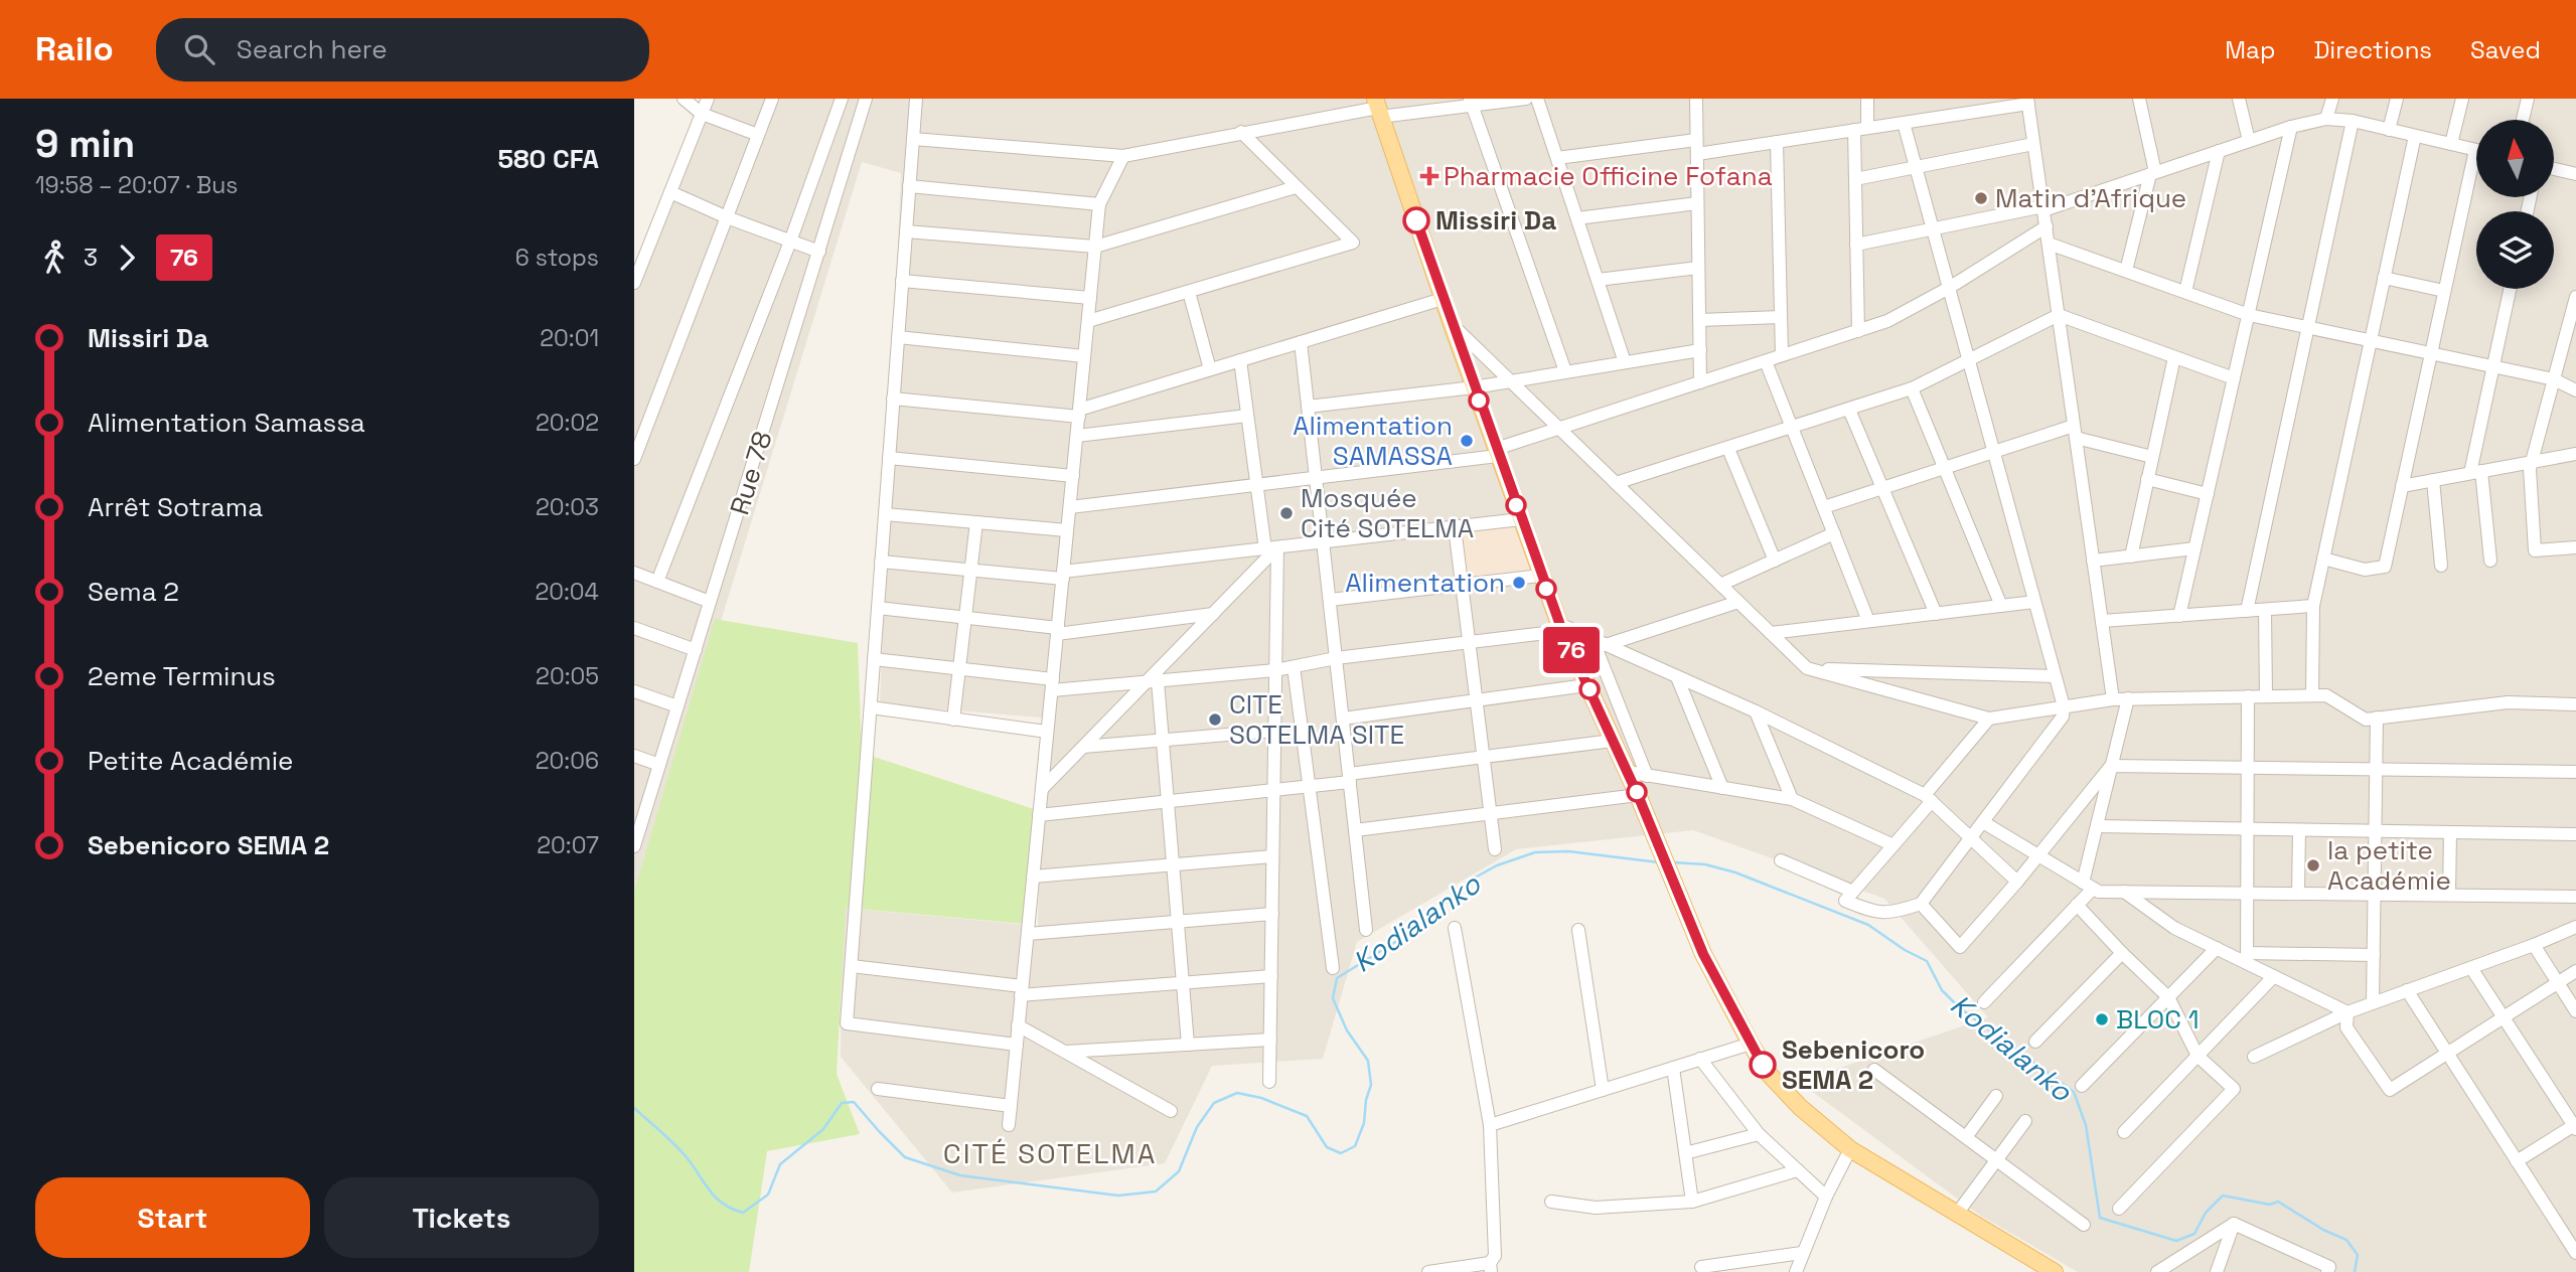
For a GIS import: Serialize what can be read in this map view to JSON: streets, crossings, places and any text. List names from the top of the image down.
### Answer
{
  "streets": {
    "street": ["Rue 78"]
  },
  "districts": ["CITÉ SOTELMA"],
  "water": ["Kodialanko"],
  "places": {
    "health": ["Pharmacie Officine Fofana"],
    "other": [
      "Matin d'Afrique",
      "Missiri Da",
      "Alimentation SAMASSA",
      "Mosquée Cité SOTELMA",
      "Alimentation",
      "CITE SOTELMA SITE",
      "la petite Académie",
      "BLOC 1",
      "Sebenicoro SEMA 2"
    ]
  },
  "lines": ["bus line 76"],
  "north": "top",
  "page": {
    "header": "Railo",
    "search": "Search here",
    "nav": ["Map", "Directions", "Saved"],
    "heading": ["9 min", "19:58 – 20:07 · Bus", "580 CFA"],
    "on_map": "76",
    "legs": ["3", "76", "6 stops"],
    "list": [
      {
        "name": "Missiri Da",
        "value": "20:01"
      },
      {
        "name": "Alimentation Samassa",
        "value": "20:02"
      },
      {
        "name": "Arrêt Sotrama",
        "value": "20:03"
      },
      {
        "name": "Sema 2",
        "value": "20:04"
      },
      {
        "name": "2eme Terminus",
        "value": "20:05"
      },
      {
        "name": "Petite Académie",
        "value": "20:06"
      },
      {
        "name": "Sebenicoro SEMA 2",
        "value": "20:07"
      }
    ],
    "buttons": ["Start", "Tickets"]
  }
}
